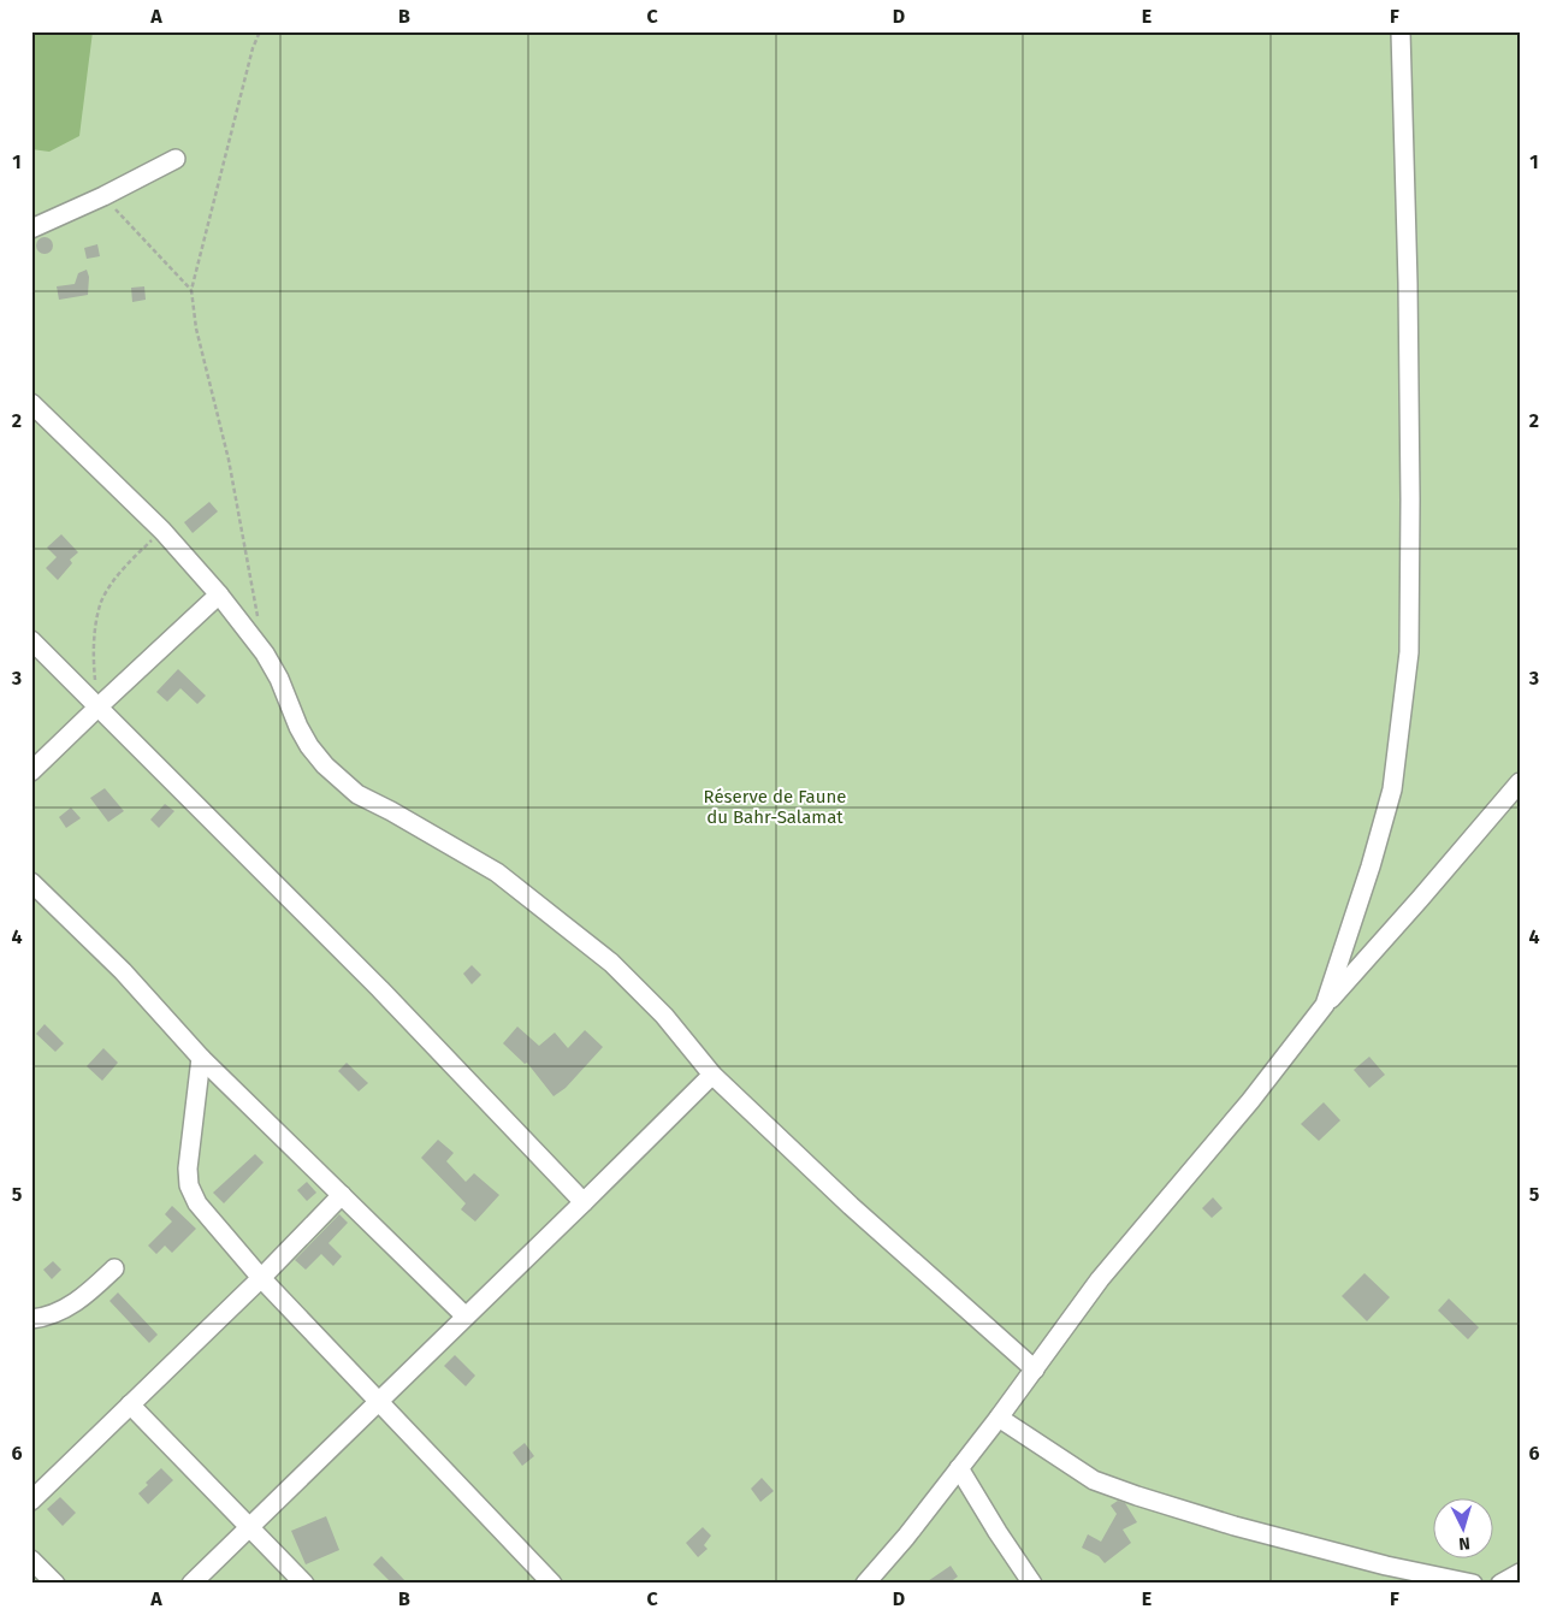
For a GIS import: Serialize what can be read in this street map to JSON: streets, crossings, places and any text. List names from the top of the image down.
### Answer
{
  "parks": ["Réserve de Faune du Bahr-Salamat"],
  "north": "bottom",
  "grid": {
    "columns": [
      "A",
      "B",
      "C",
      "D",
      "E",
      "F"
    ],
    "rows": [
      "1",
      "2",
      "3",
      "4",
      "5",
      "6"
    ]
  }
}
